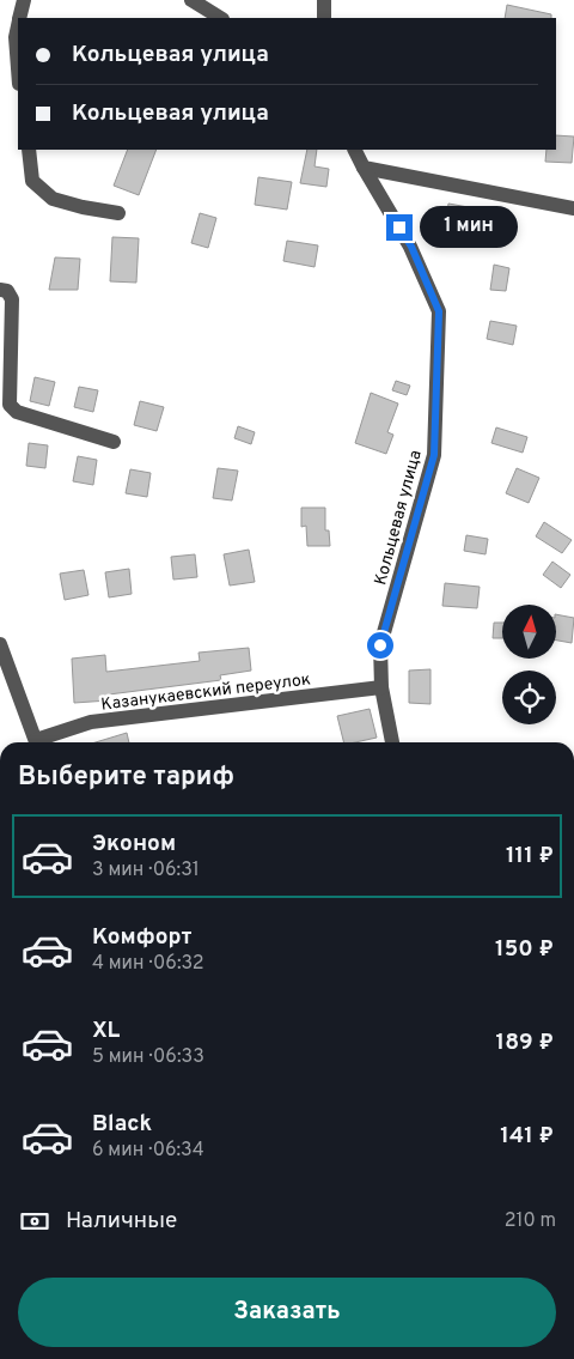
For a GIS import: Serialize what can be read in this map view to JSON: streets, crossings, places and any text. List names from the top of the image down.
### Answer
{
  "streets": {
    "street": ["Кольцевая улица", "Казанукаевский переулок"]
  },
  "crossings": [
    ["Кольцевая улица", "Казанукаевский переулок"]
  ],
  "north": "top",
  "page": {
    "banner": ["Кольцевая улица", "Кольцевая улица"],
    "bubble": "1 мин",
    "heading": "Выберите тариф",
    "list": [
      {
        "name": "Эконом",
        "note": "3 мин · 06:31",
        "value": "111 ₽"
      },
      {
        "name": "Комфорт",
        "note": "4 мин · 06:32",
        "value": "150 ₽"
      },
      {
        "name": "XL",
        "note": "5 мин · 06:33",
        "value": "189 ₽"
      },
      {
        "name": "Black",
        "note": "6 мин · 06:34",
        "value": "141 ₽"
      }
    ],
    "pay": ["Наличные", "210 m"],
    "buttons": "Заказать"
  }
}
